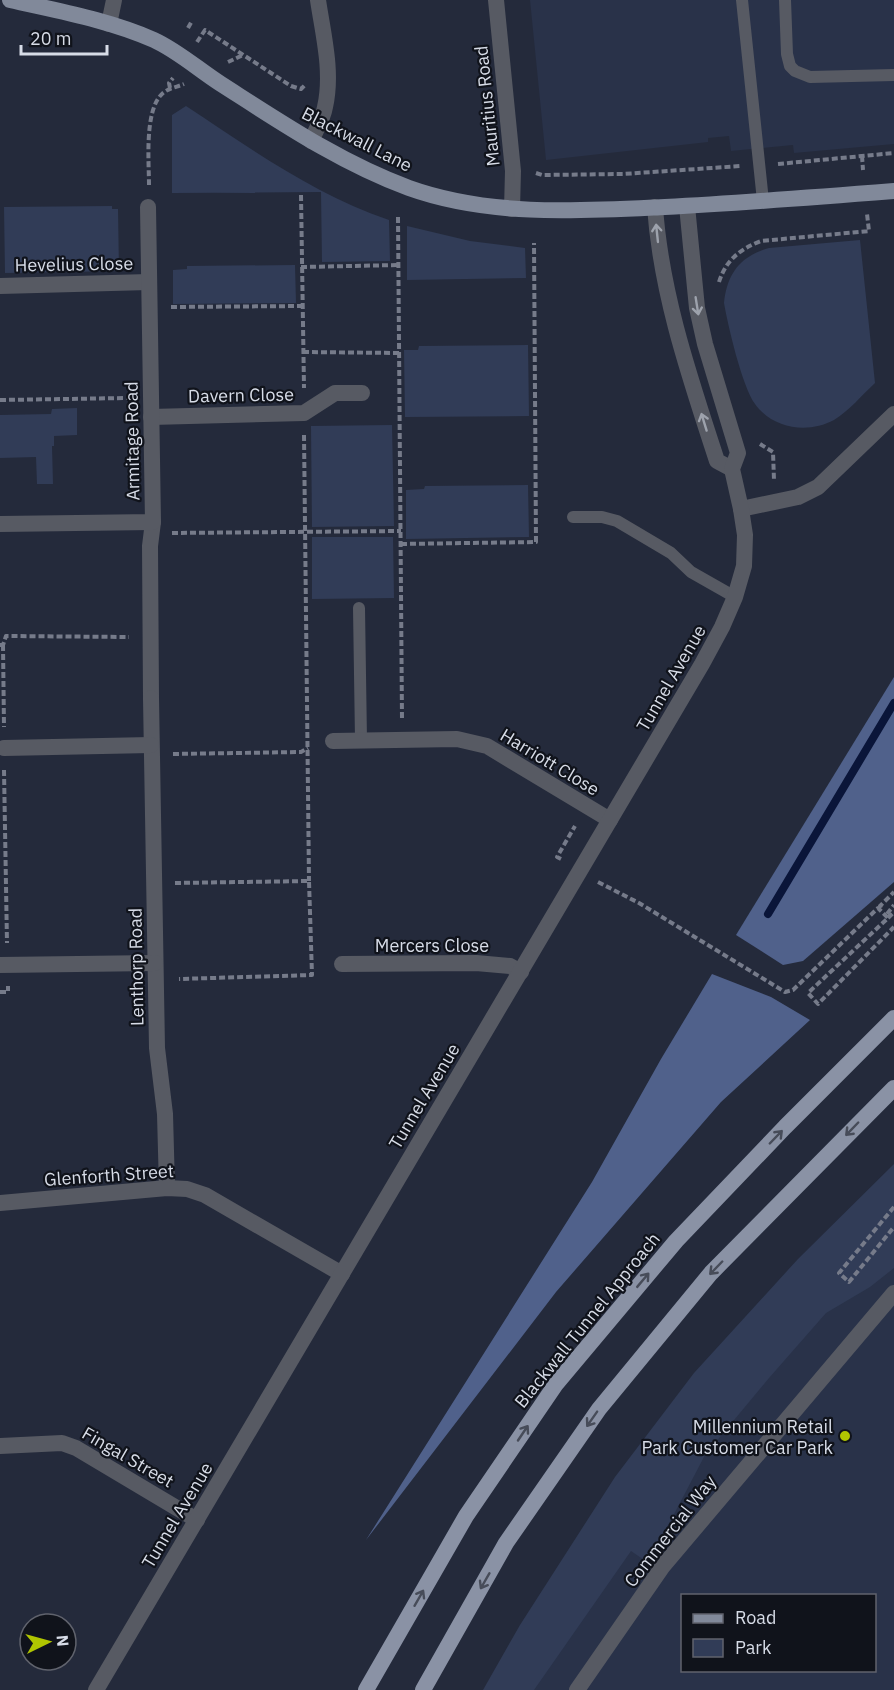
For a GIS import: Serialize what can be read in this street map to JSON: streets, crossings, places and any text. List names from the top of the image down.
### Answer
{
  "streets": {
    "highway": ["Blackwall Tunnel Approach"],
    "main road": ["Blackwall Lane"],
    "street": [
      "Mauritius Road",
      "Hevelius Close",
      "Davern Close",
      "Armitage Road",
      "Tunnel Avenue",
      "Harriott Close",
      "Mercers Close",
      "Lenthorp Road",
      "Glenforth Street",
      "Fingal Street",
      "Commercial Way"
    ]
  },
  "crossings": [
    ["Mauritius Road", "Blackwall Lane"],
    ["Blackwall Lane", "Tunnel Avenue"],
    ["Hevelius Close", "Armitage Road"],
    ["Davern Close", "Armitage Road"],
    ["Armitage Road", "Lenthorp Road"],
    ["Tunnel Avenue", "Harriott Close"],
    ["Tunnel Avenue", "Mercers Close"],
    ["Tunnel Avenue", "Glenforth Street"],
    ["Tunnel Avenue", "Fingal Street"],
    ["Lenthorp Road", "Glenforth Street"]
  ],
  "places": ["Millennium Retail Park Customer Car Park"],
  "legend": ["Road", "Park"],
  "scale_bar": "20 m",
  "north": "right"
}
